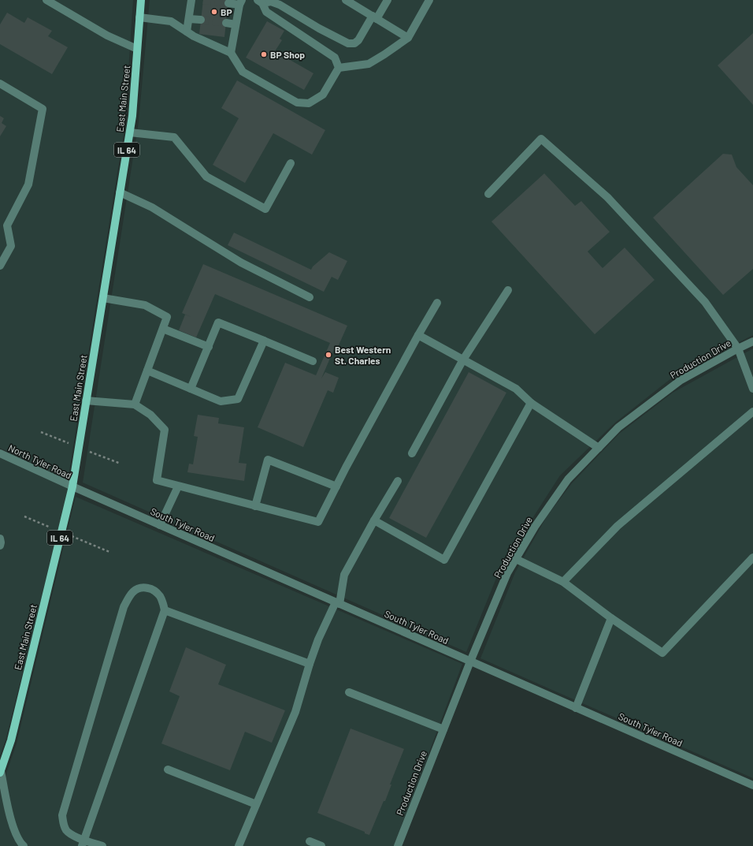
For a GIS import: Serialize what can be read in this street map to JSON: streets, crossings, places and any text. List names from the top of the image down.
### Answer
{
  "streets": {
    "main road": ["East Main Street", "IL 64"],
    "street": ["Production Drive", "North Tyler Road", "South Tyler Road"]
  },
  "crossings": [
    ["East Main Street", "North Tyler Road"],
    ["East Main Street", "South Tyler Road"],
    ["Production Drive", "South Tyler Road"],
    ["North Tyler Road", "South Tyler Road"]
  ],
  "places": ["BP", "BP Shop", "Best Western St. Charles"]
}
